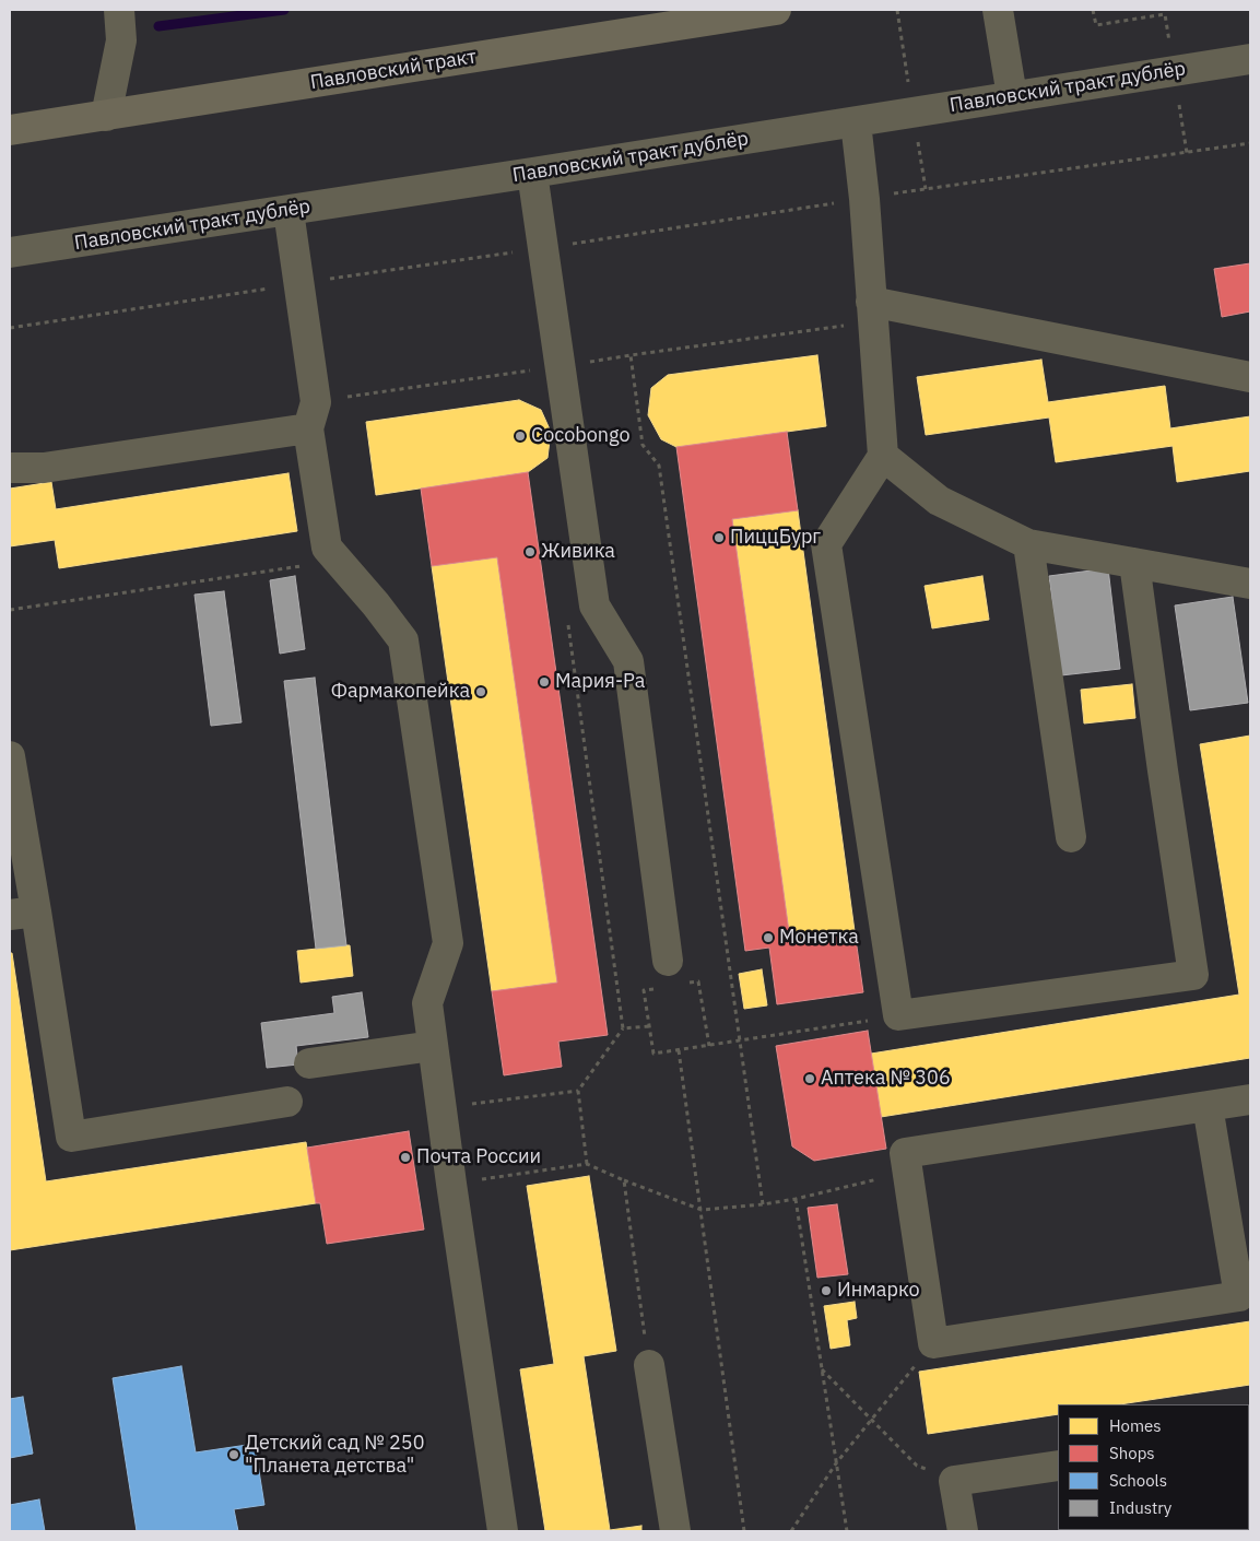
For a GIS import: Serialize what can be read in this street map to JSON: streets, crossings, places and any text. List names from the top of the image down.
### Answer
{
  "streets": {
    "main road": ["Павловский тракт"],
    "street": ["Павловский тракт дублёр"]
  },
  "places": [
    "Cocobongo",
    "ПиццБург",
    "Живика",
    "Мария-Ра",
    "Фармакопейка",
    "Монетка",
    "Аптека № 306",
    "Почта России",
    "Инмарко",
    "Детский сад № 250 \"Планета детства\""
  ],
  "legend": [
    "Homes",
    "Shops",
    "Schools",
    "Industry"
  ]
}
